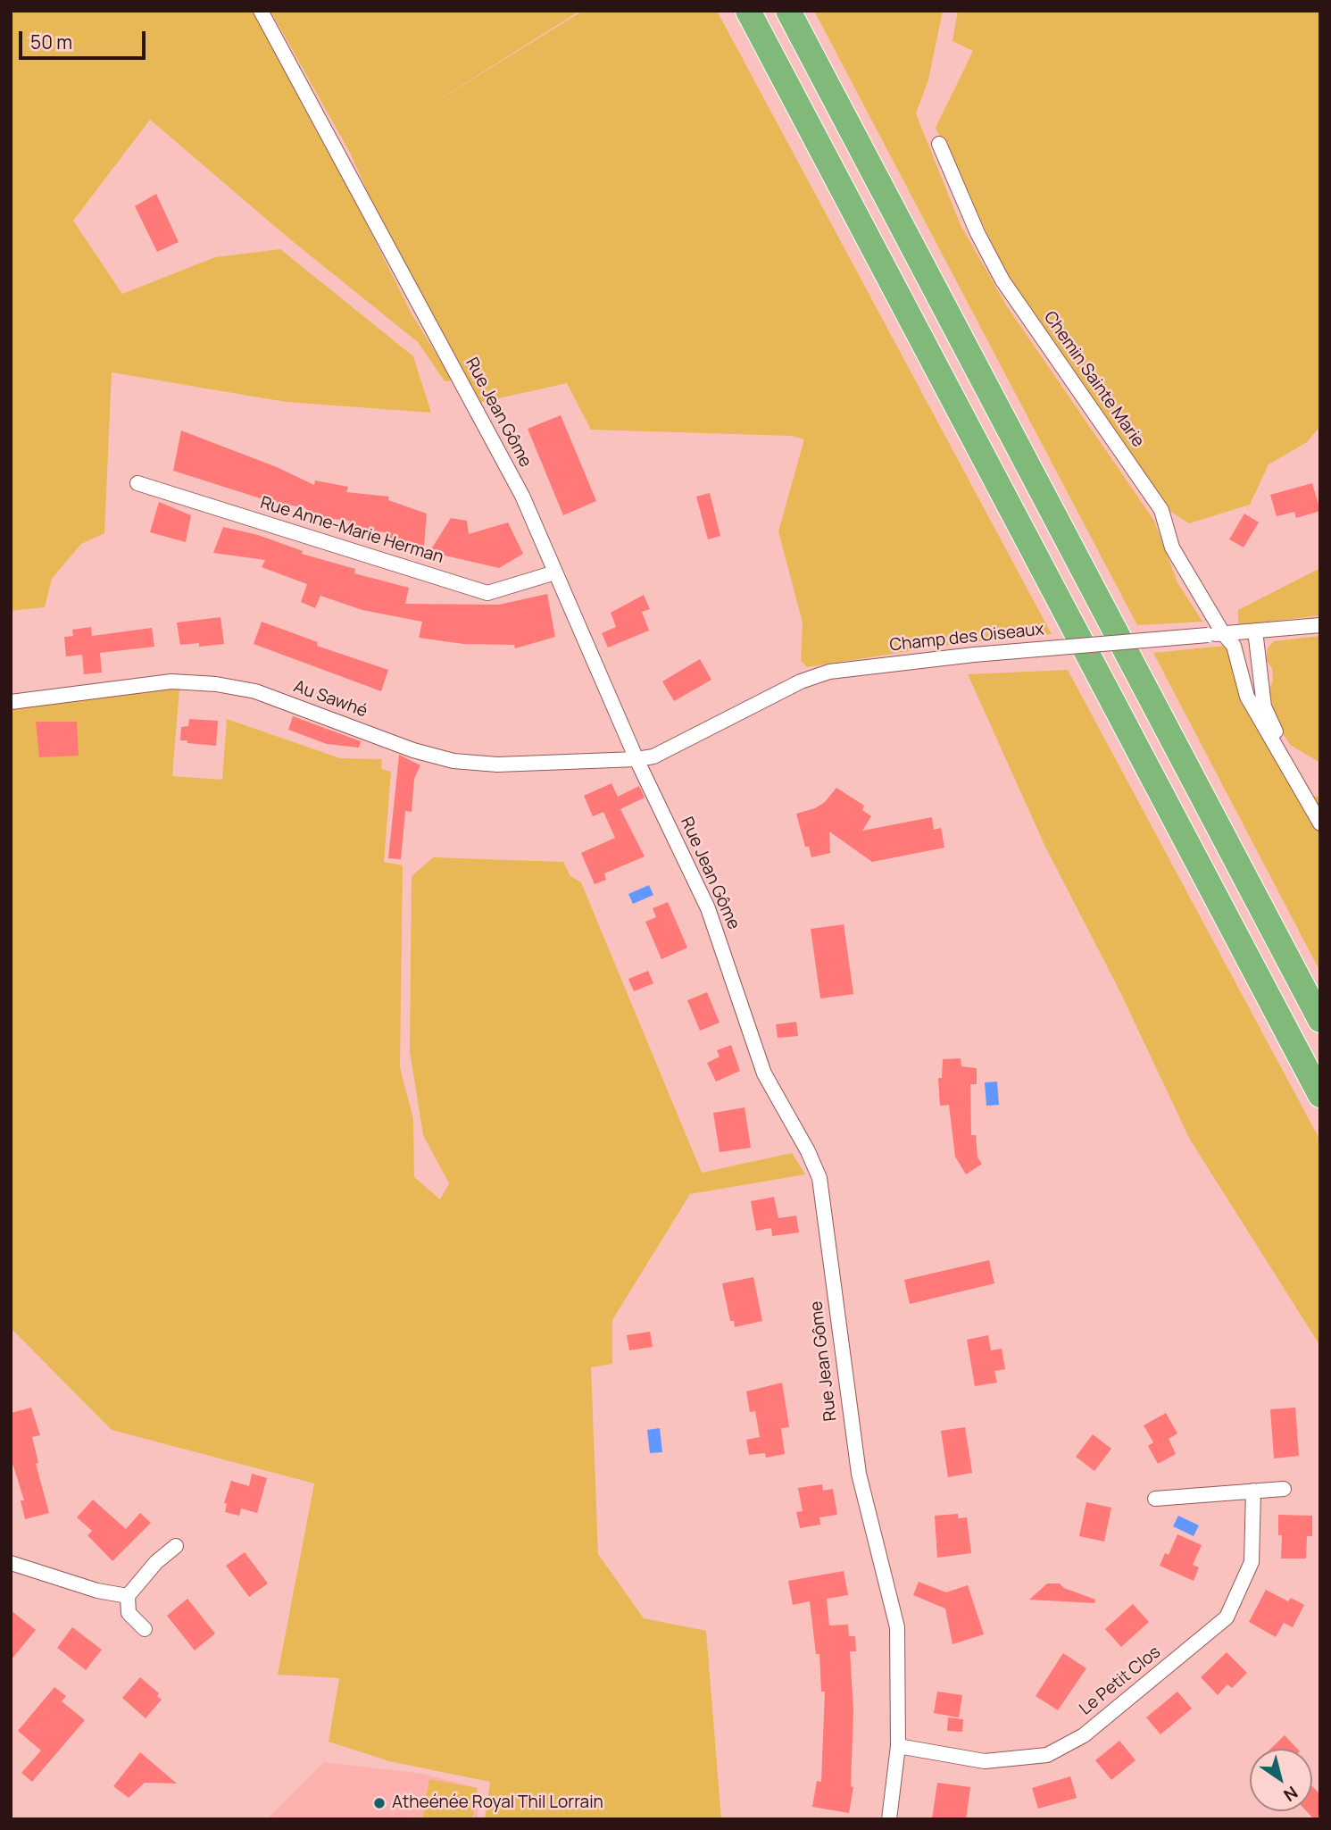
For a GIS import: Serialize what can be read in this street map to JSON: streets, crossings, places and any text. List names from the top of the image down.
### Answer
{
  "streets": {
    "street": [
      "Chemin Sainte Marie",
      "Rue Jean Gôme",
      "Rue Anne-Marie Herman",
      "Champ des Oiseaux",
      "Au Sawhé",
      "Le Petit Clos"
    ]
  },
  "crossings": [
    ["Chemin Sainte Marie", "Champ des Oiseaux"],
    ["Rue Jean Gôme", "Rue Anne-Marie Herman"],
    ["Rue Jean Gôme", "Champ des Oiseaux"],
    ["Rue Jean Gôme", "Au Sawhé"],
    ["Rue Jean Gôme", "Le Petit Clos"],
    ["Champ des Oiseaux", "Au Sawhé"]
  ],
  "places": ["Atheénée Royal Thil Lorrain"],
  "scale_bar": "50 m",
  "north": "bottom right"
}
